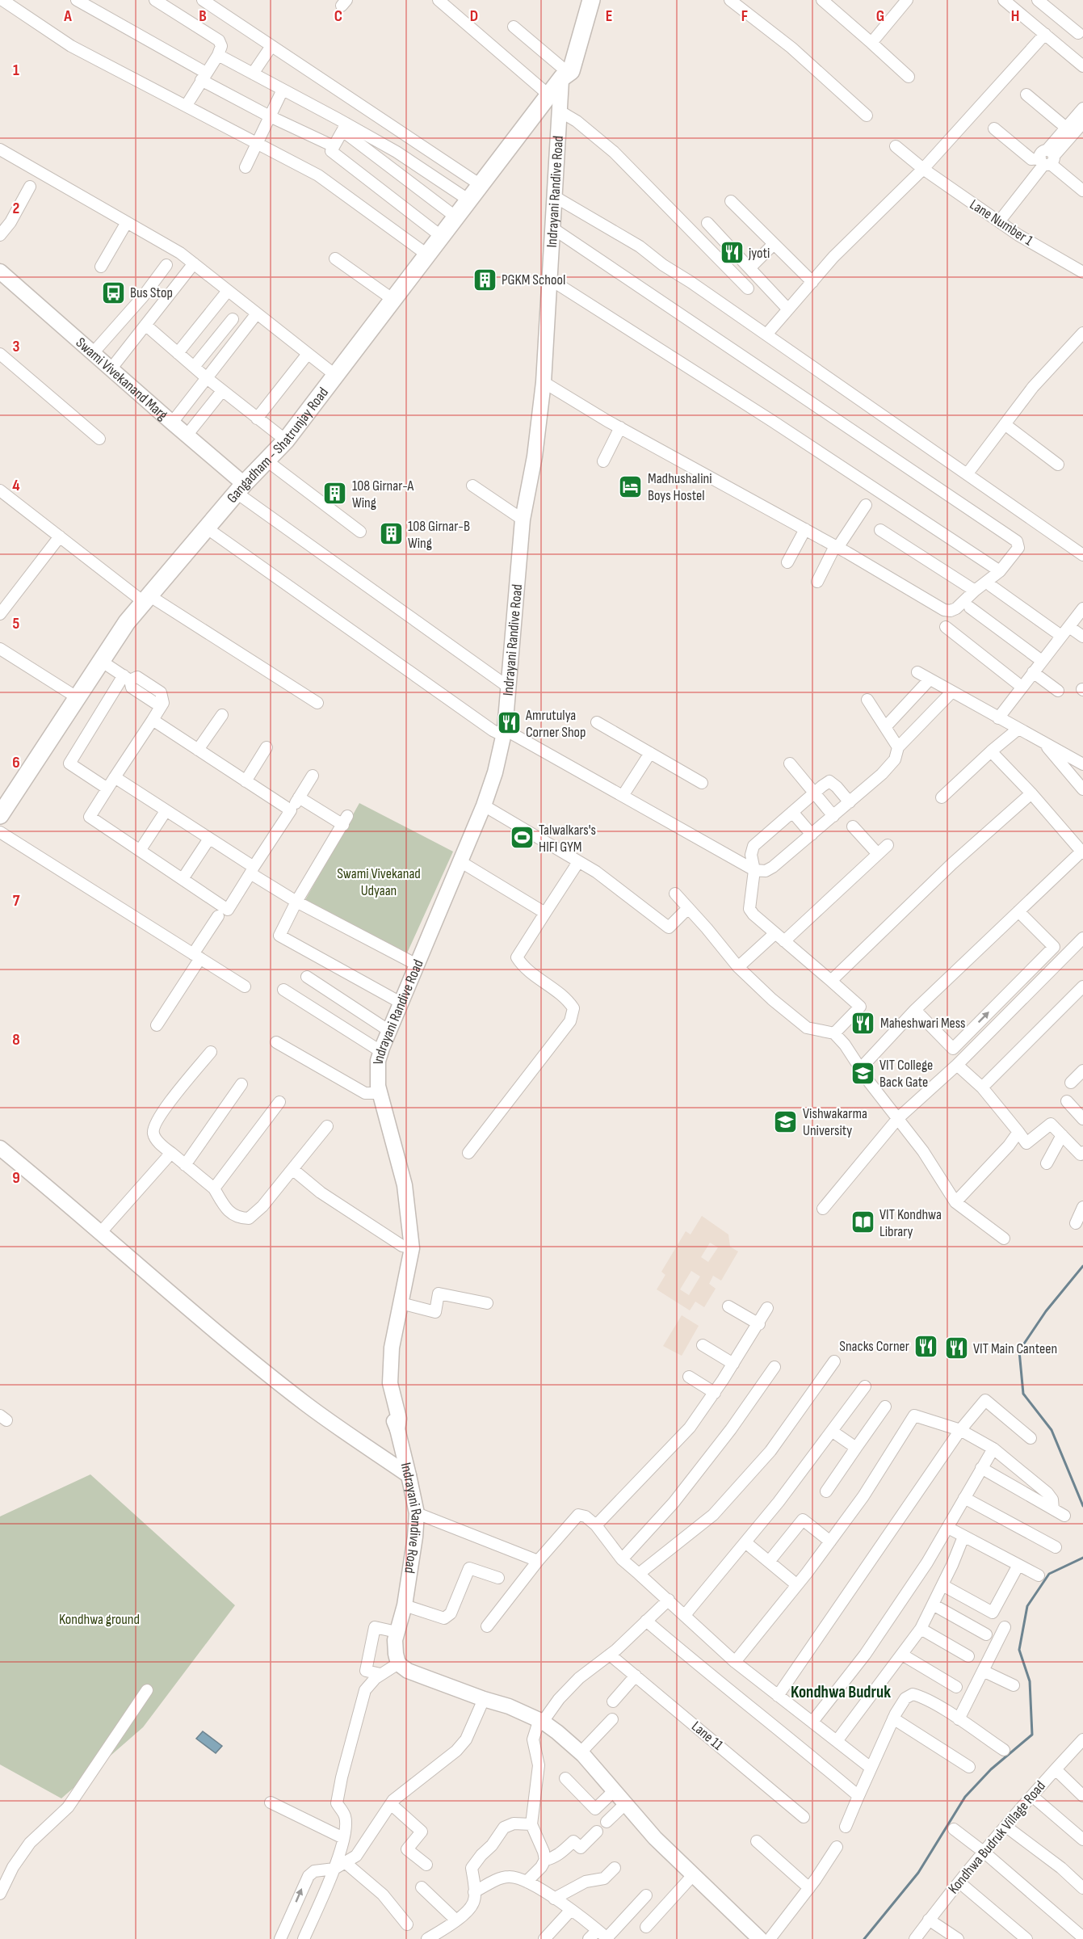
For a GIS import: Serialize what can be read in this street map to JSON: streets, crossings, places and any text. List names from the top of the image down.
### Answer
{
  "streets": {
    "main road": ["Gangadham - Shatrunjay Road"],
    "street": [
      "Indrayani Randive Road",
      "Lane Number 1",
      "Swami Vivekanand Marg",
      "Lane 11",
      "Kondhwa Budruk Village Road"
    ]
  },
  "crossings": [
    ["Indrayani Randive Road", "Gangadham - Shatrunjay Road"],
    ["Swami Vivekanand Marg", "Gangadham - Shatrunjay Road"]
  ],
  "districts": ["Kondhwa Budruk"],
  "parks": ["Swami Vivekanad Udyaan", "Kondhwa ground"],
  "places": {
    "restaurant": [
      "jyoti",
      "Amrutulya Corner Shop",
      "Maheshwari Mess",
      "Snacks Corner",
      "VIT Main Canteen"
    ],
    "building": ["PGKM School", "108 Girnar-A Wing", "108 Girnar-B Wing"],
    "bus stop": ["Bus Stop"],
    "hotel": ["Madhushalini Boys Hostel"],
    "sports": ["Talwalkars's HIFI GYM"],
    "school or university": ["VIT College Back Gate", "Vishwakarma University"],
    "library": ["VIT Kondhwa Library"]
  },
  "grid": {
    "columns": [
      "A",
      "B",
      "C",
      "D",
      "E",
      "F",
      "G",
      "H"
    ],
    "rows": [
      "1",
      "2",
      "3",
      "4",
      "5",
      "6",
      "7",
      "8",
      "9"
    ]
  }
}
